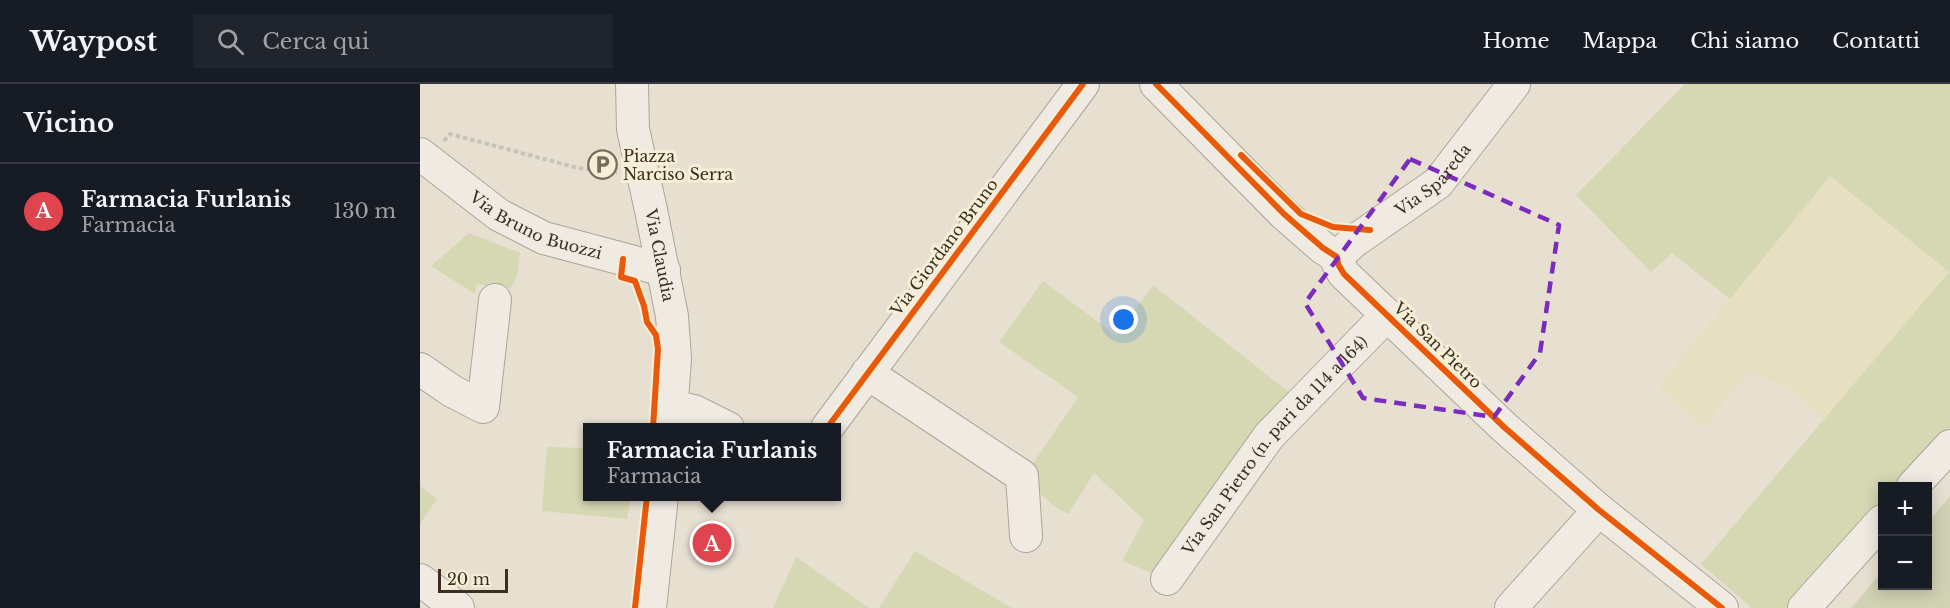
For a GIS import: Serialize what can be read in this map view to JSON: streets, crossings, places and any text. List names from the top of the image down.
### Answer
{
  "streets": {
    "street": [
      "Via Spareda",
      "Via Bruno Buozzi",
      "Via Giordano Bruno",
      "Via Claudia",
      "Via San Pietro",
      "Via San Pietro (n. pari da 114 a 164)"
    ]
  },
  "crossings": [
    ["Via Spareda", "Via San Pietro"],
    ["Via Bruno Buozzi", "Via Claudia"],
    ["Via San Pietro", "Via San Pietro (n. pari da 114 a 164)"]
  ],
  "places": {
    "parking": ["Piazza Narciso Serra"]
  },
  "scale_bar": "20 m",
  "page": {
    "header": "Waypost",
    "search": "Cerca qui",
    "nav": [
      "Home",
      "Mappa",
      "Chi siamo",
      "Contatti"
    ],
    "heading": "Vicino",
    "list": [
      {
        "mark": "A",
        "name": "Farmacia Furlanis",
        "note": "Farmacia",
        "value": "130 m"
      }
    ],
    "popup": ["Farmacia Furlanis", "Farmacia"],
    "map_buttons": ["+", "−"],
    "pins": "A",
    "scale": "20 m"
  }
}
